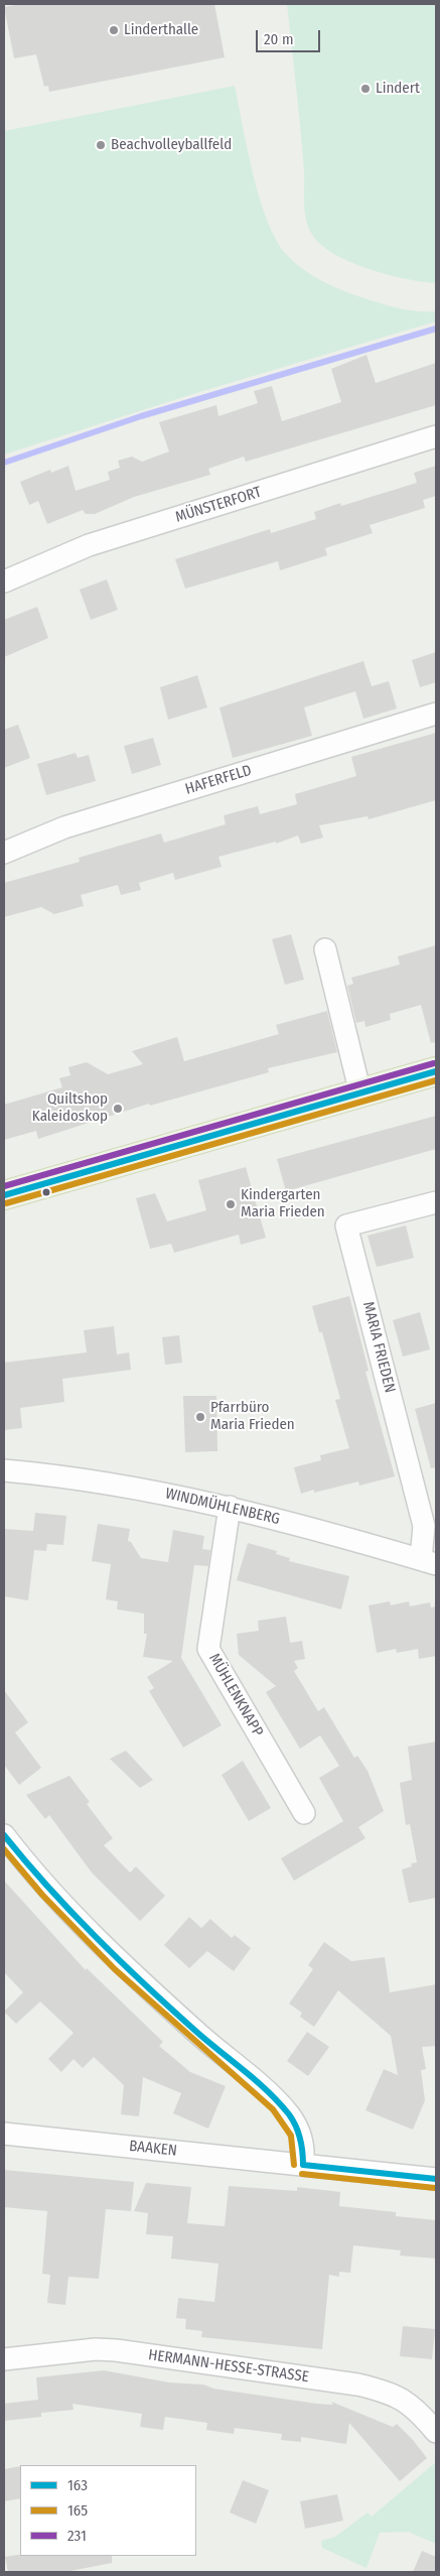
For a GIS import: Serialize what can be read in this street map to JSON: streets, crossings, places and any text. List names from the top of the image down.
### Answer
{
  "streets": {
    "street": [
      "MÜNSTERFORT",
      "HAFERFELD",
      "MARIA FRIEDEN",
      "WINDMÜHLENBERG",
      "MÜHLENKNAPP",
      "BAAKEN",
      "HERMANN-HESSE-STRASSE"
    ]
  },
  "crossings": [
    ["MARIA FRIEDEN", "WINDMÜHLENBERG"],
    ["WINDMÜHLENBERG", "MÜHLENKNAPP"]
  ],
  "places": [
    "Linderthalle",
    "Lindert",
    "Beachvolleyballfeld",
    "Quiltshop Kaleidoskop",
    "Kindergarten Maria Frieden",
    "Pfarrbüro Maria Frieden"
  ],
  "lines": ["transit line 231", "transit line 163", "transit line 165"],
  "legend": ["163", "165", "231"],
  "scale_bar": "20 m"
}
